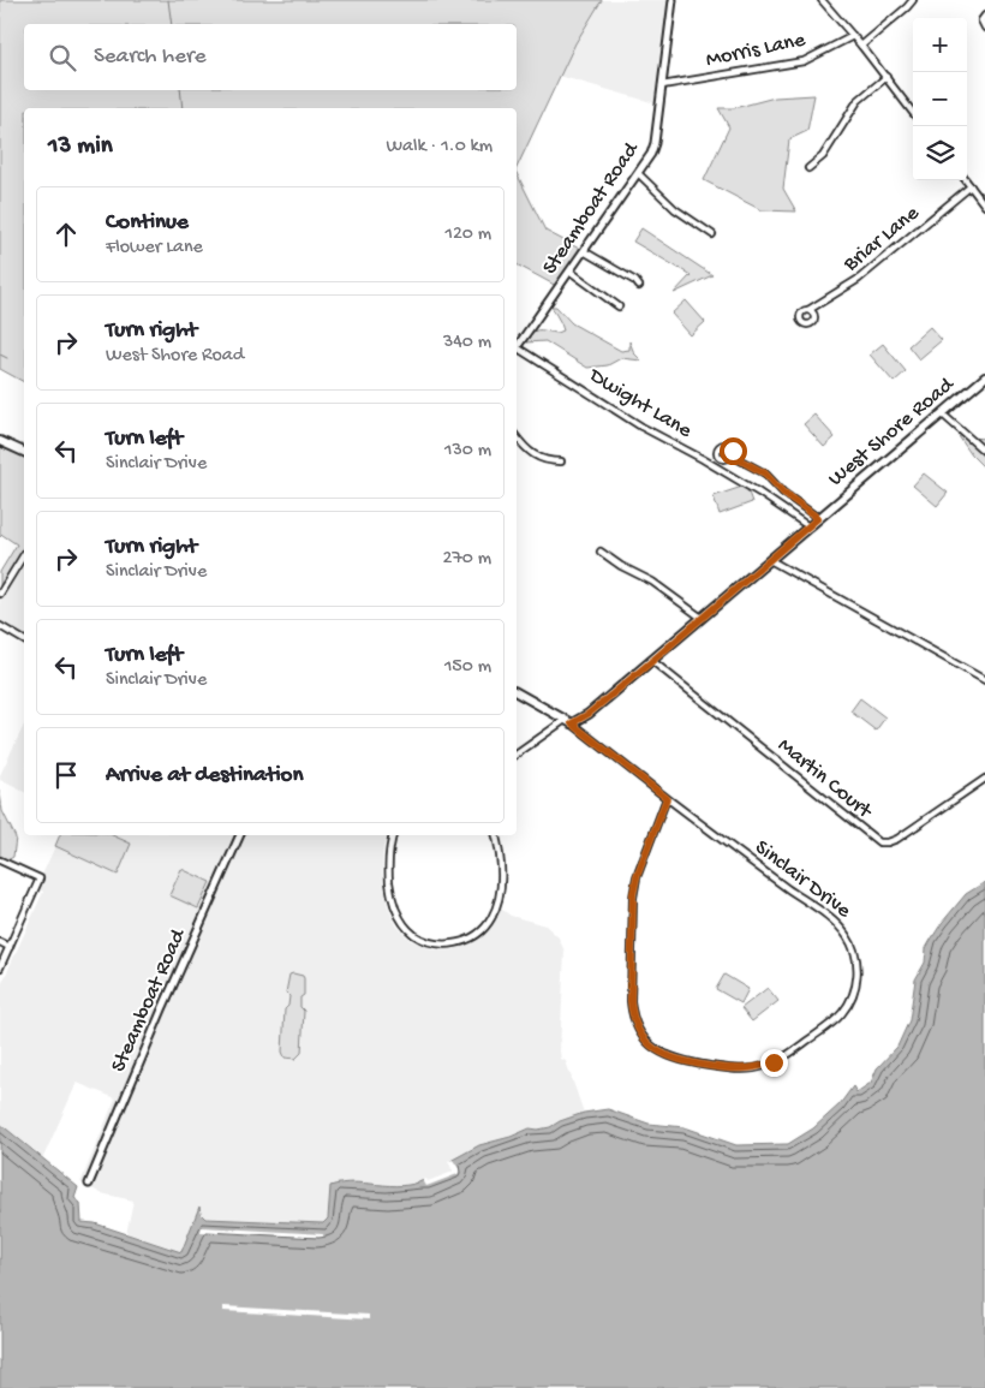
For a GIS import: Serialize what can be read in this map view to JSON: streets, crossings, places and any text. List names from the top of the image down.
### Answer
{
  "streets": {
    "main road": ["West Shore Road"],
    "street": [
      "Morris Lane",
      "Steamboat Road",
      "Briar Lane",
      "Dwight Lane",
      "Martin Court",
      "Sinclair Drive"
    ]
  },
  "crossings": [
    ["Morris Lane", "Steamboat Road"],
    ["Dwight Lane", "West Shore Road"],
    ["West Shore Road", "Martin Court"],
    ["West Shore Road", "Sinclair Drive"]
  ],
  "page": {
    "map_buttons": ["+", "−"],
    "search": "Search here",
    "heading": ["13 min", "Walk · 1.0 km"],
    "list": [
      ["Continue", "Flower Lane", "120 m"],
      ["Turn right", "West Shore Road", "340 m"],
      ["Turn left", "Sinclair Drive", "130 m"],
      ["Turn right", "Sinclair Drive", "270 m"],
      ["Turn left", "Sinclair Drive", "150 m"],
      "Arrive at destination"
    ]
  }
}
